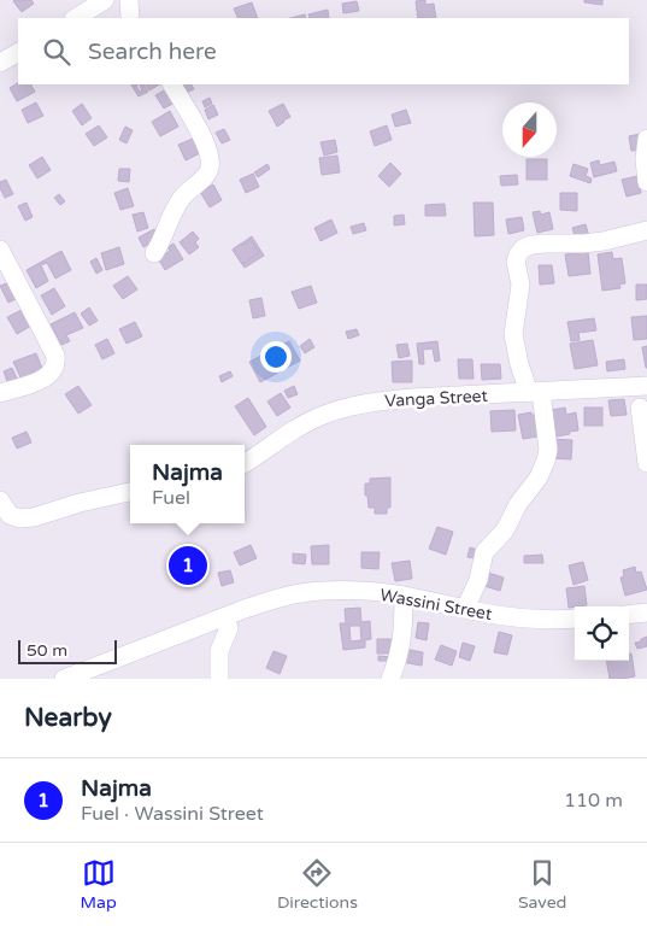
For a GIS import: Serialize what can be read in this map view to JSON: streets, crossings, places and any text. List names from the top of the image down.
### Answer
{
  "streets": {
    "street": ["Vanga Street", "Wassini Street"]
  },
  "scale_bar": "50 m",
  "north": "bottom",
  "page": {
    "search": "Search here",
    "popup": ["Najma", "Fuel"],
    "pins": "1",
    "scale": "50 m",
    "heading": "Nearby",
    "list": [
      {
        "mark": "1",
        "name": "Najma",
        "note": "Fuel · Wassini Street",
        "value": "110 m"
      }
    ],
    "nav": ["Map", "Directions", "Saved"]
  }
}
